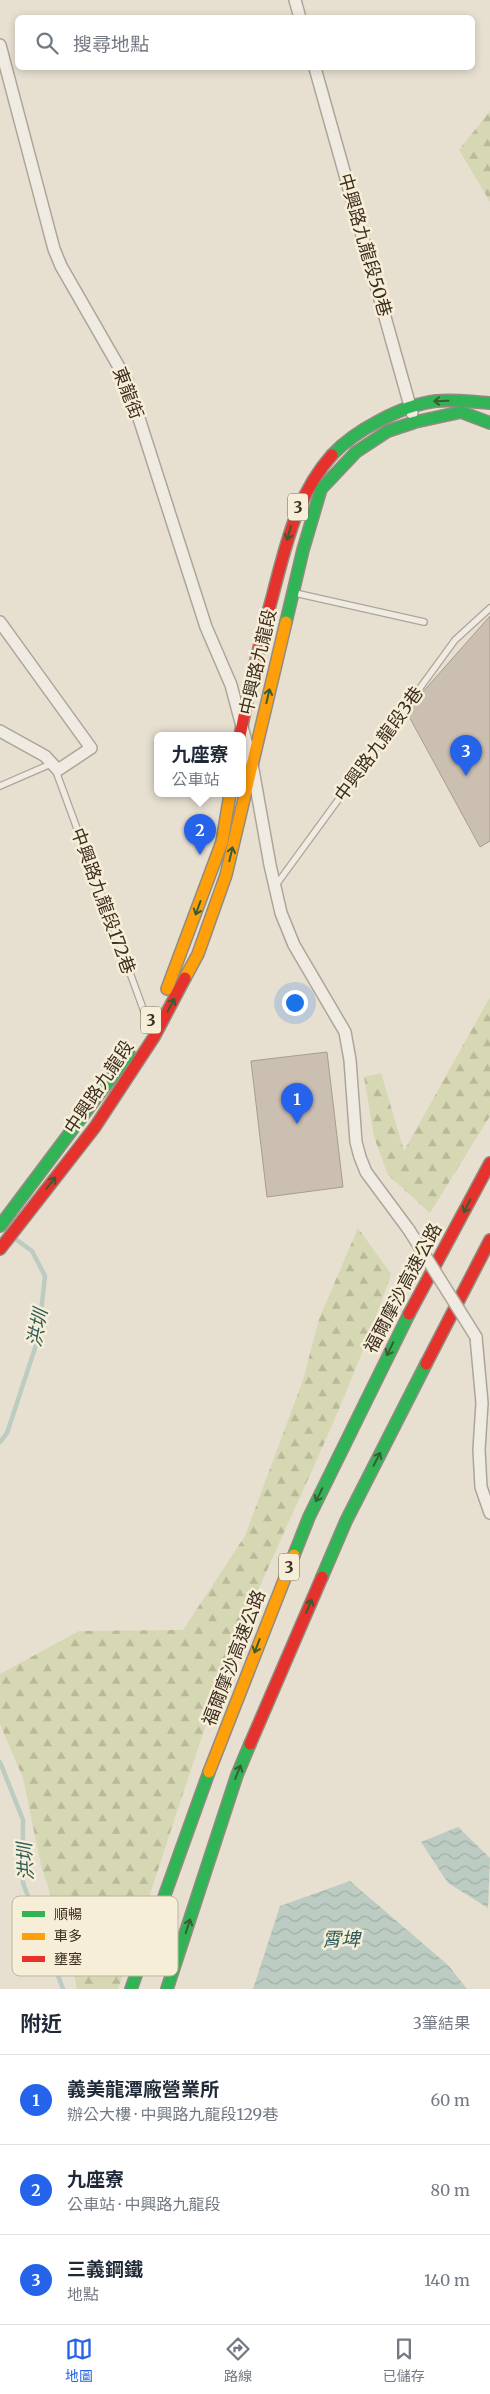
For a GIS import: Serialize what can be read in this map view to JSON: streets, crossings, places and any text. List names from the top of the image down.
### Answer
{
  "streets": {
    "main road": ["3", "中興路九龍段", "福爾摩沙高速公路"],
    "street": ["中興路九龍段50巷", "東龍街"],
    "lane": ["中興路九龍段3巷", "中興路九龍段172巷"]
  },
  "crossings": [
    ["中興路九龍段50巷", "中興路九龍段"],
    ["東龍街", "中興路九龍段"],
    ["東龍街", "中興路九龍段3巷"],
    ["中興路九龍段", "中興路九龍段172巷"]
  ],
  "water": ["洪圳", "霄埤"],
  "legend": ["順暢", "車多", "壅塞"],
  "page": {
    "search": "搜尋地點",
    "popup": ["九座寮", "公車站"],
    "pins": ["3", "2", "1"],
    "heading": ["附近", "3筆結果"],
    "list": [
      {
        "mark": "1",
        "name": "義美龍潭廠營業所",
        "note": "辦公大樓 · 中興路九龍段129巷",
        "value": "60 m"
      },
      {
        "mark": "2",
        "name": "九座寮",
        "note": "公車站 · 中興路九龍段",
        "value": "80 m"
      },
      {
        "mark": "3",
        "name": "三義鋼鐵",
        "note": "地點",
        "value": "140 m"
      }
    ],
    "nav": ["地圖", "路線", "已儲存"]
  }
}
